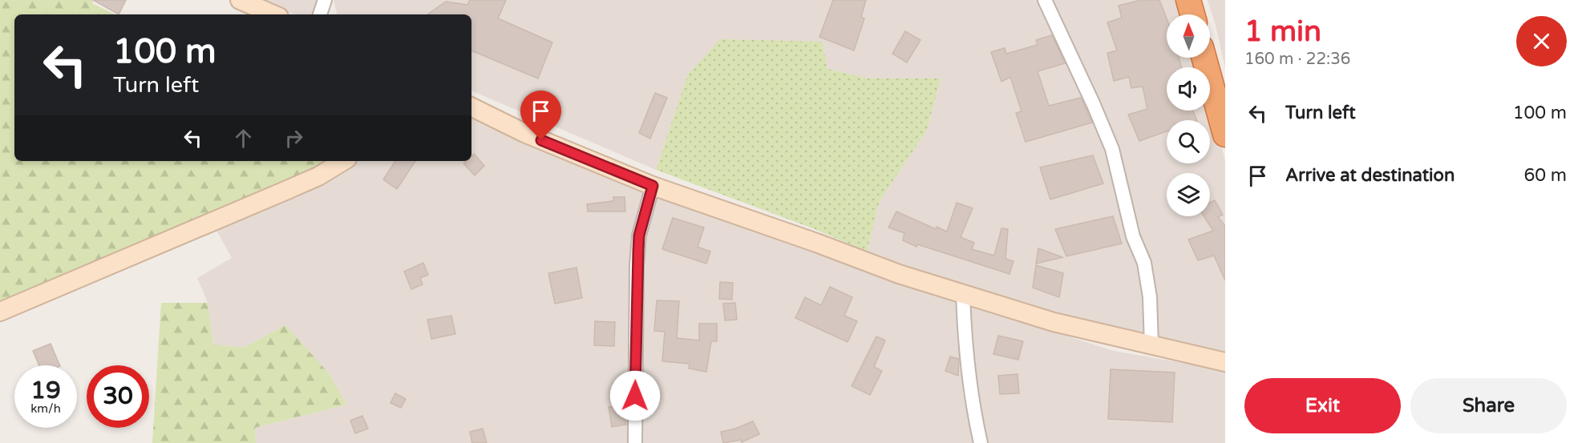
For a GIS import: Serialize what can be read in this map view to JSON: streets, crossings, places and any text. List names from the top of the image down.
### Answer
{
  "north": "top",
  "page": {
    "heading": ["1 min", "160 m · 22:36"],
    "turn": ["100 m", "Turn left"],
    "list": [
      {
        "name": "Turn left",
        "value": "100 m"
      },
      {
        "name": "Arrive at destination",
        "value": "60 m"
      }
    ],
    "speed": "19 km/h",
    "limit": "30",
    "buttons": ["Exit", "Share"]
  }
}
